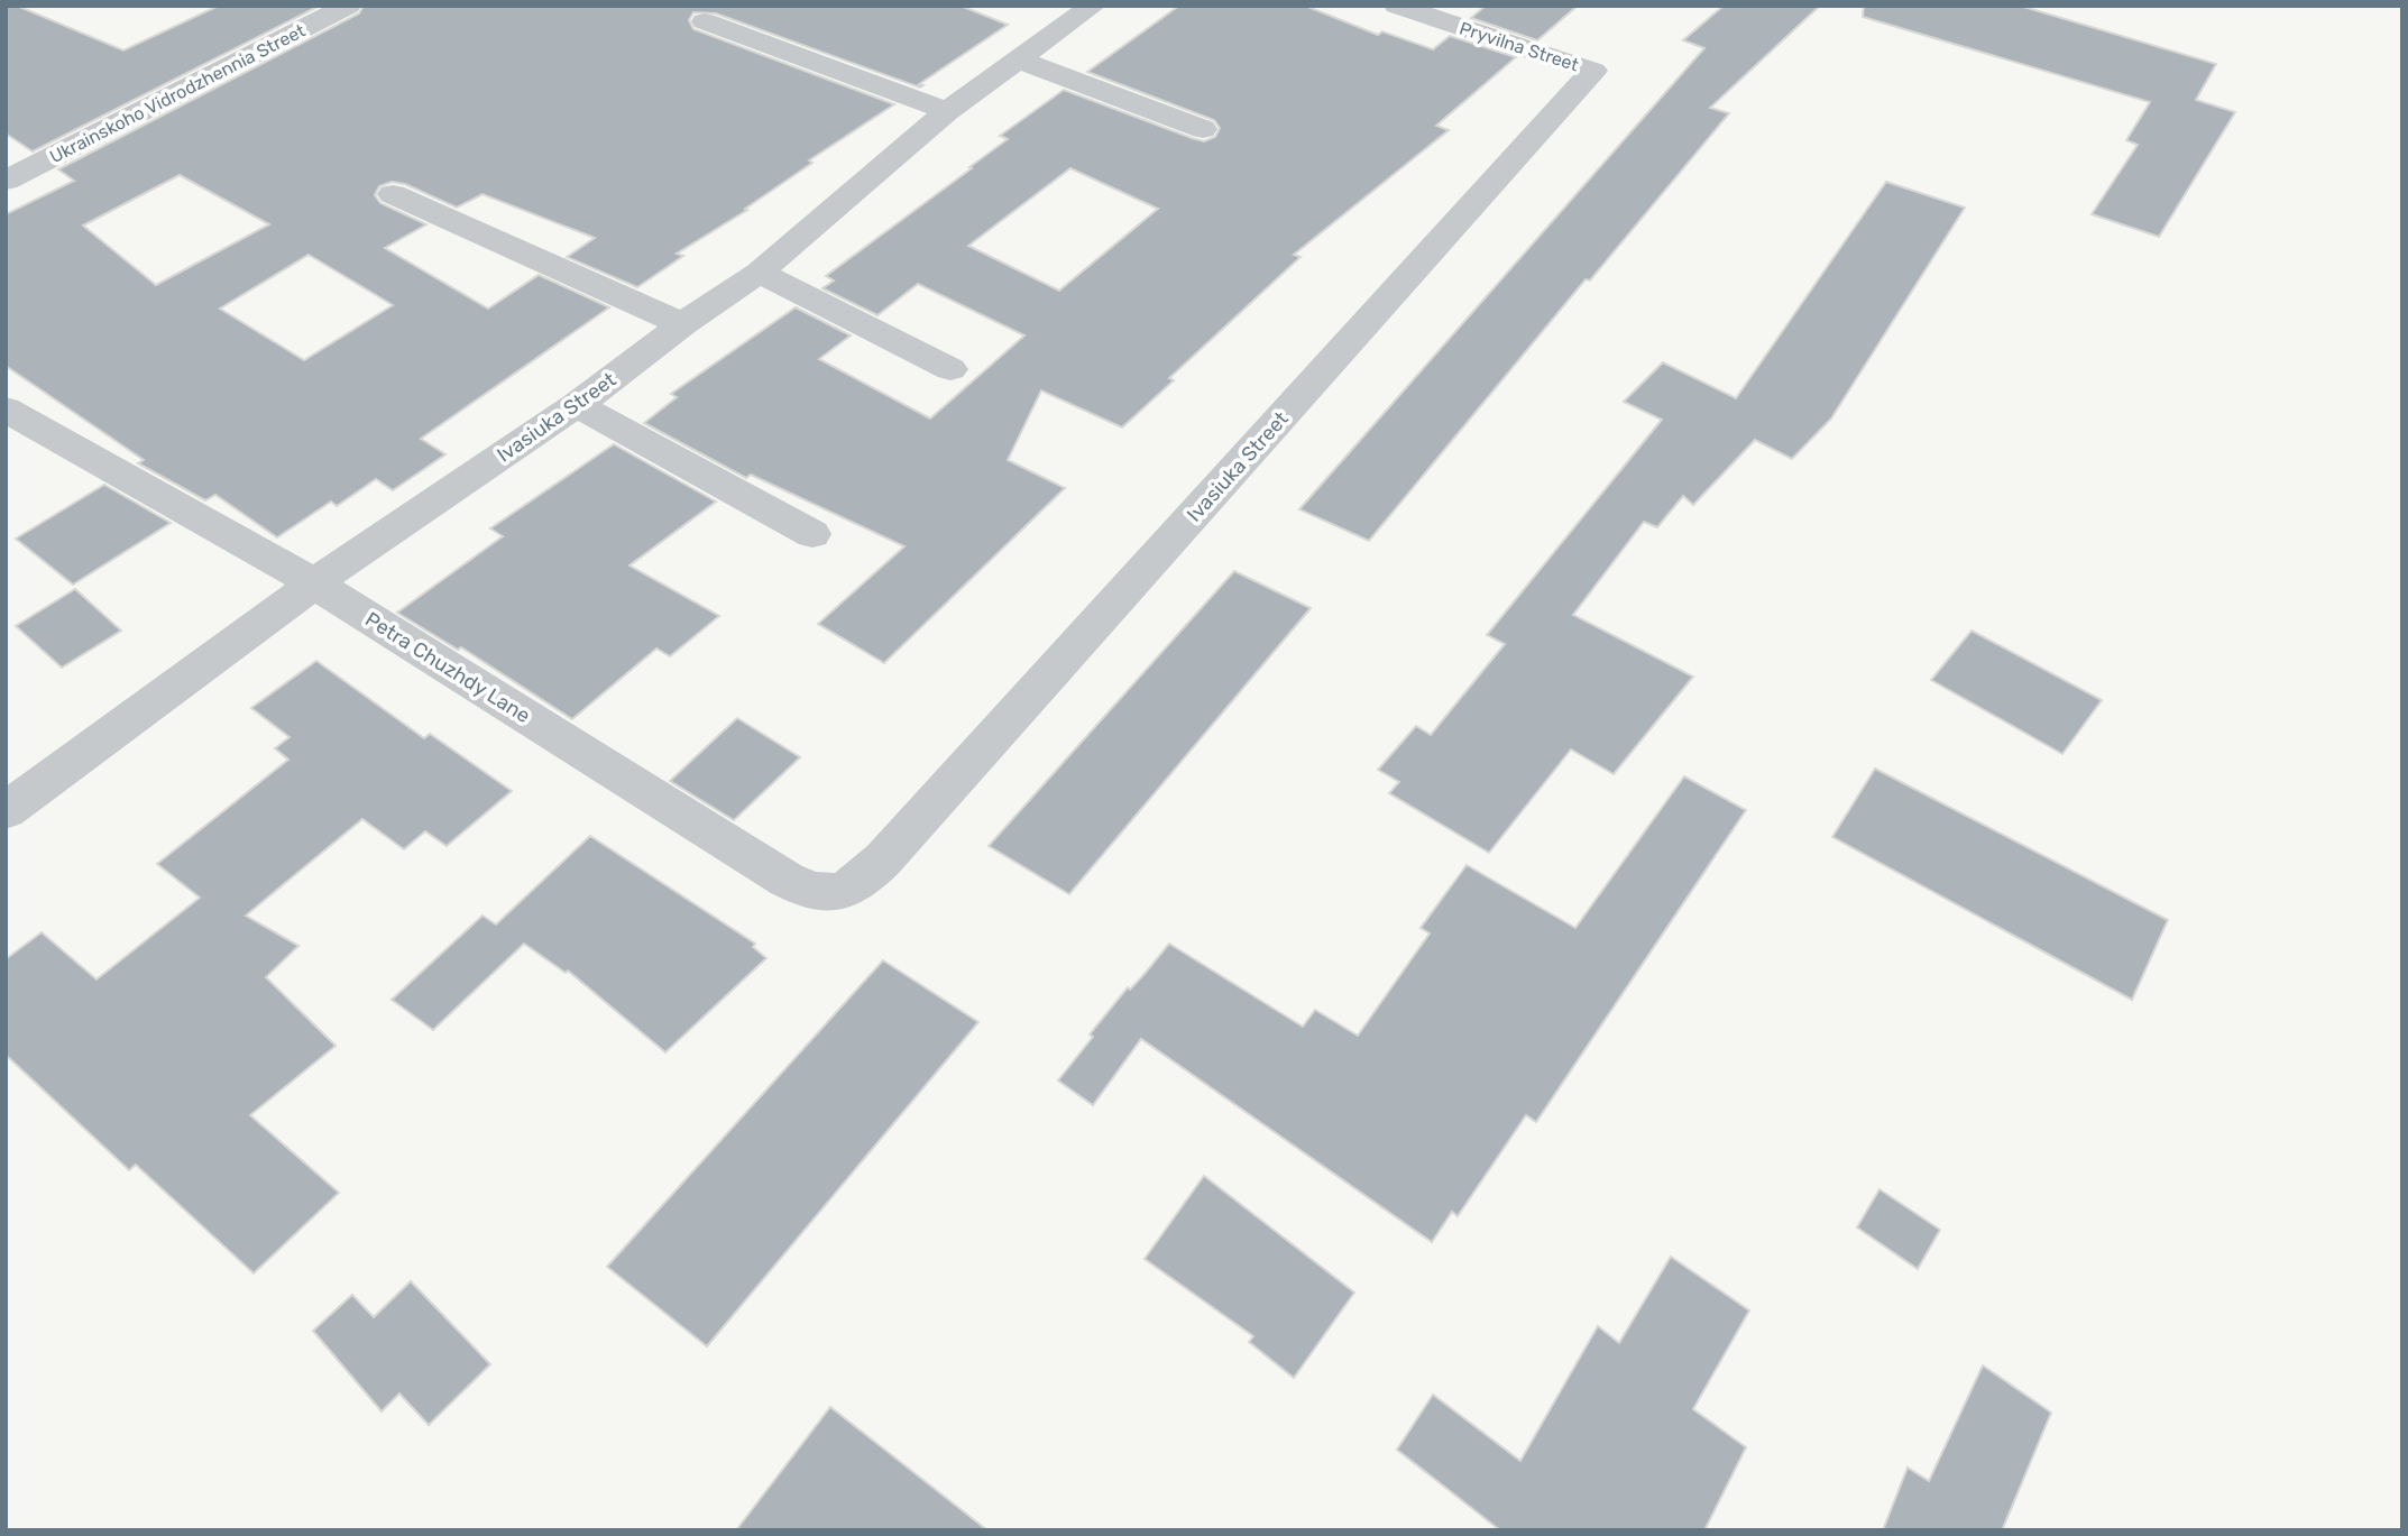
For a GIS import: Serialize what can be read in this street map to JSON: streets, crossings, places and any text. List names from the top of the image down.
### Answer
{
  "streets": {
    "street": [
      "Pryvilna Street",
      "Ukrainskoho Vidrodzhennia Street",
      "Ivasiuka Street",
      "Petra Chuzhdy Lane"
    ]
  },
  "crossings": [
    ["Pryvilna Street", "Ivasiuka Street"],
    ["Ivasiuka Street", "Petra Chuzhdy Lane"]
  ]
}
